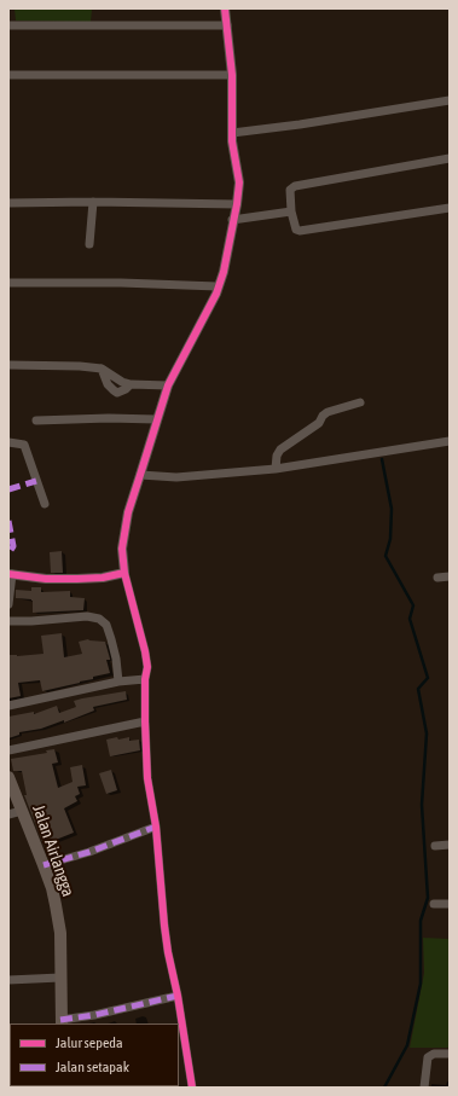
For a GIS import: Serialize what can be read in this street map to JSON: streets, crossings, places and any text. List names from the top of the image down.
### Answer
{
  "streets": {
    "main road": ["Jalan Airlangga"]
  },
  "legend": ["Jalur sepeda", "Jalan setapak"]
}
